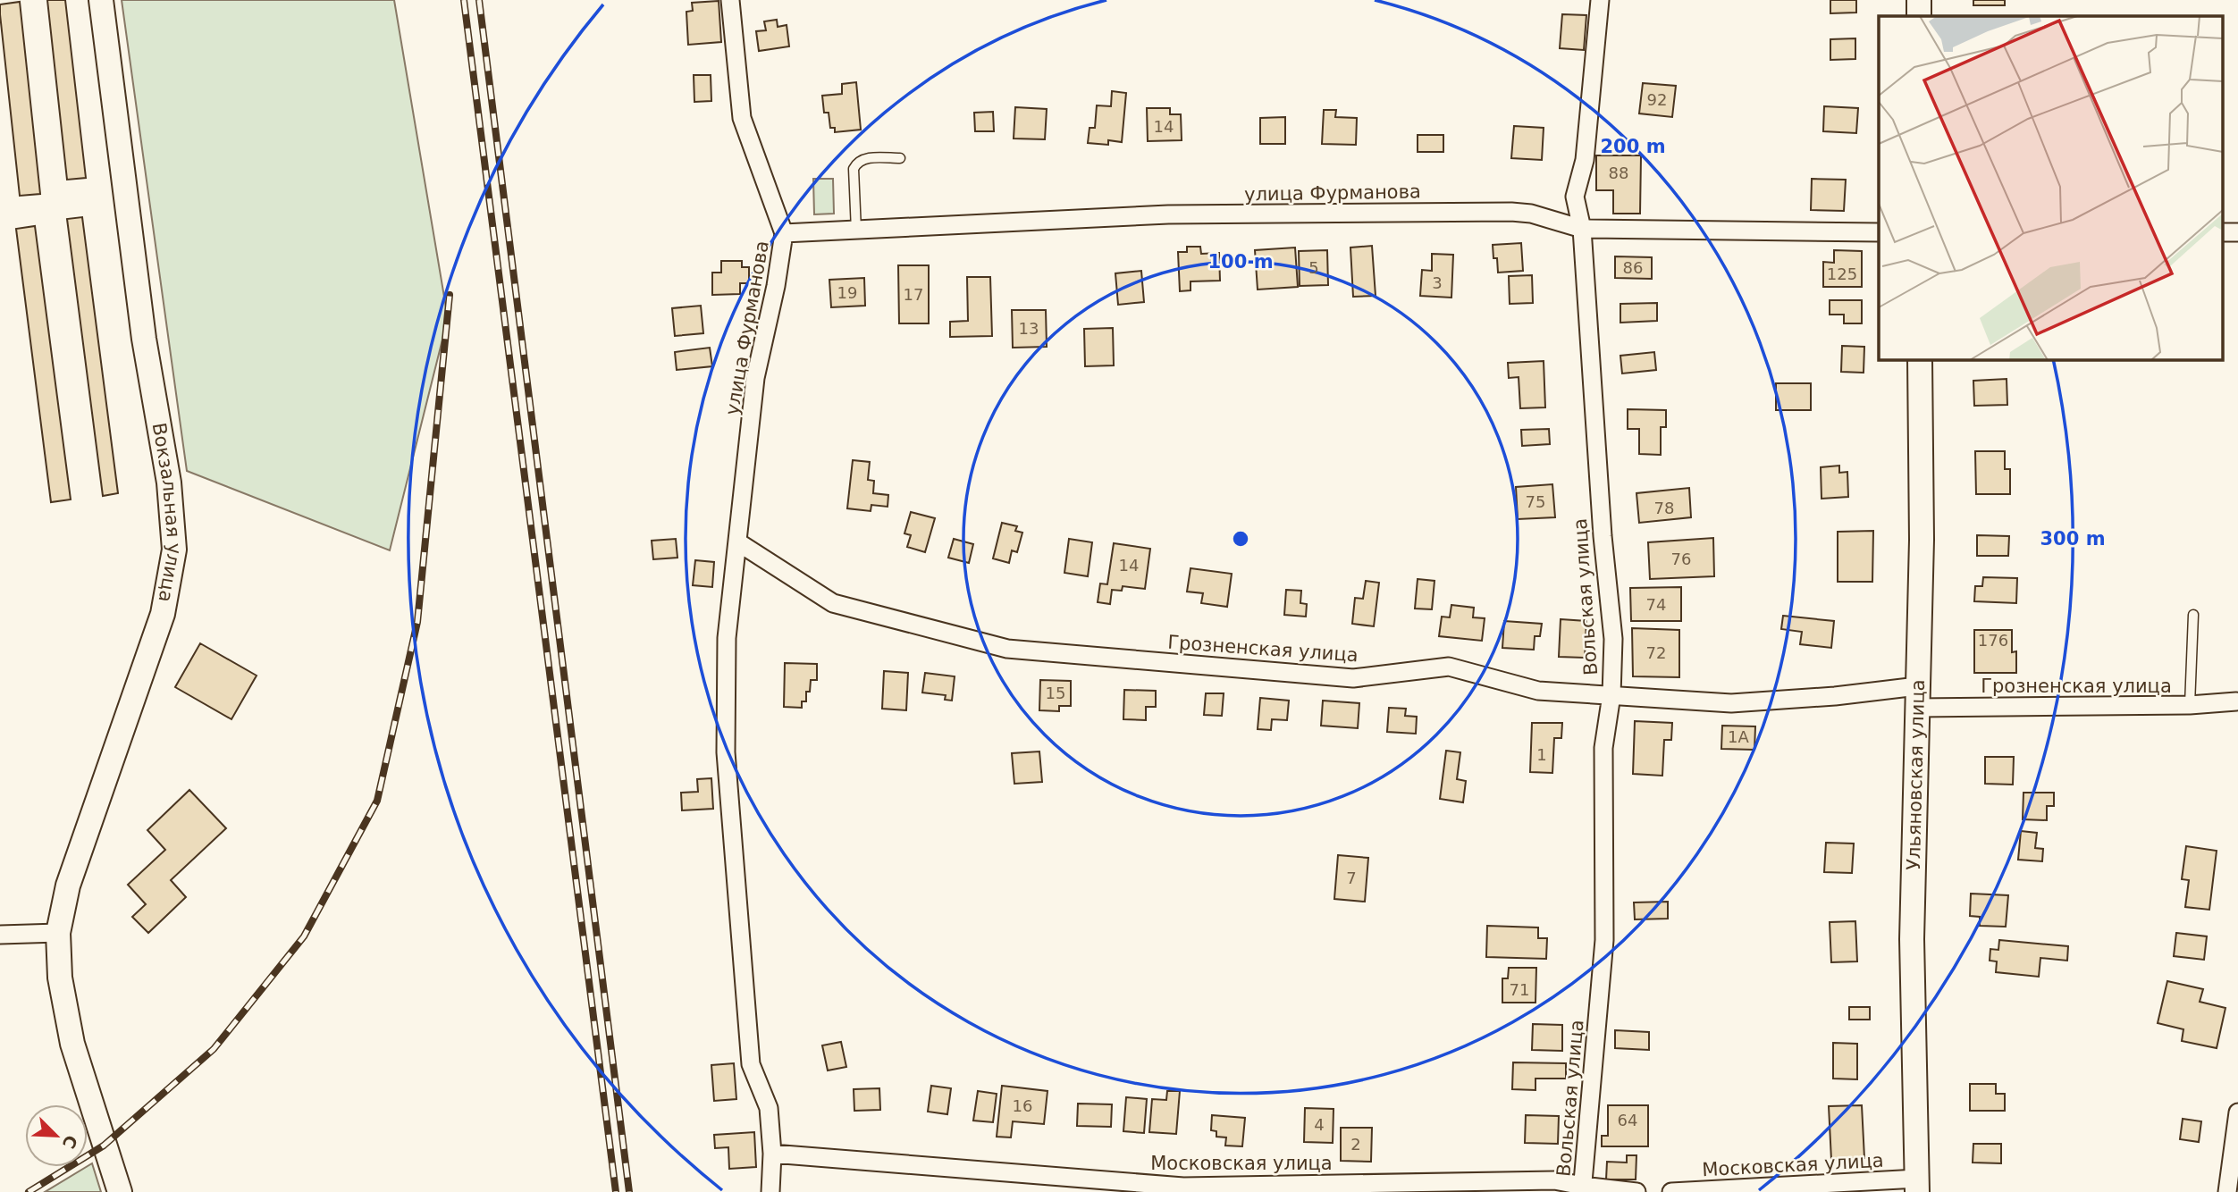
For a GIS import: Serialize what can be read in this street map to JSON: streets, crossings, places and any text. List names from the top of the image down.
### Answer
{
  "streets": {
    "street": [
      "улица Фурманова",
      "Вокзальная улица",
      "Вольская улица",
      "Грозненская улица",
      "Ульяновская улица",
      "Московская улица"
    ]
  },
  "crossings": [
    ["улица Фурманова", "Вольская улица"],
    ["улица Фурманова", "Грозненская улица"],
    ["улица Фурманова", "Московская улица"],
    ["Вольская улица", "Грозненская улица"],
    ["Вольская улица", "Московская улица"],
    ["Грозненская улица", "Ульяновская улица"],
    ["Ульяновская улица", "Московская улица"]
  ],
  "house_numbers": [
    "92",
    "14",
    "88",
    "5",
    "86",
    "125",
    "3",
    "19",
    "17",
    "13",
    "75",
    "78",
    "76",
    "14",
    "74",
    "176",
    "72",
    "15",
    "1А",
    "1",
    "7",
    "71",
    "16",
    "64",
    "4",
    "2"
  ],
  "north": "bottom right",
  "rings": ["200 m", "100 m", "300 m"]
}
